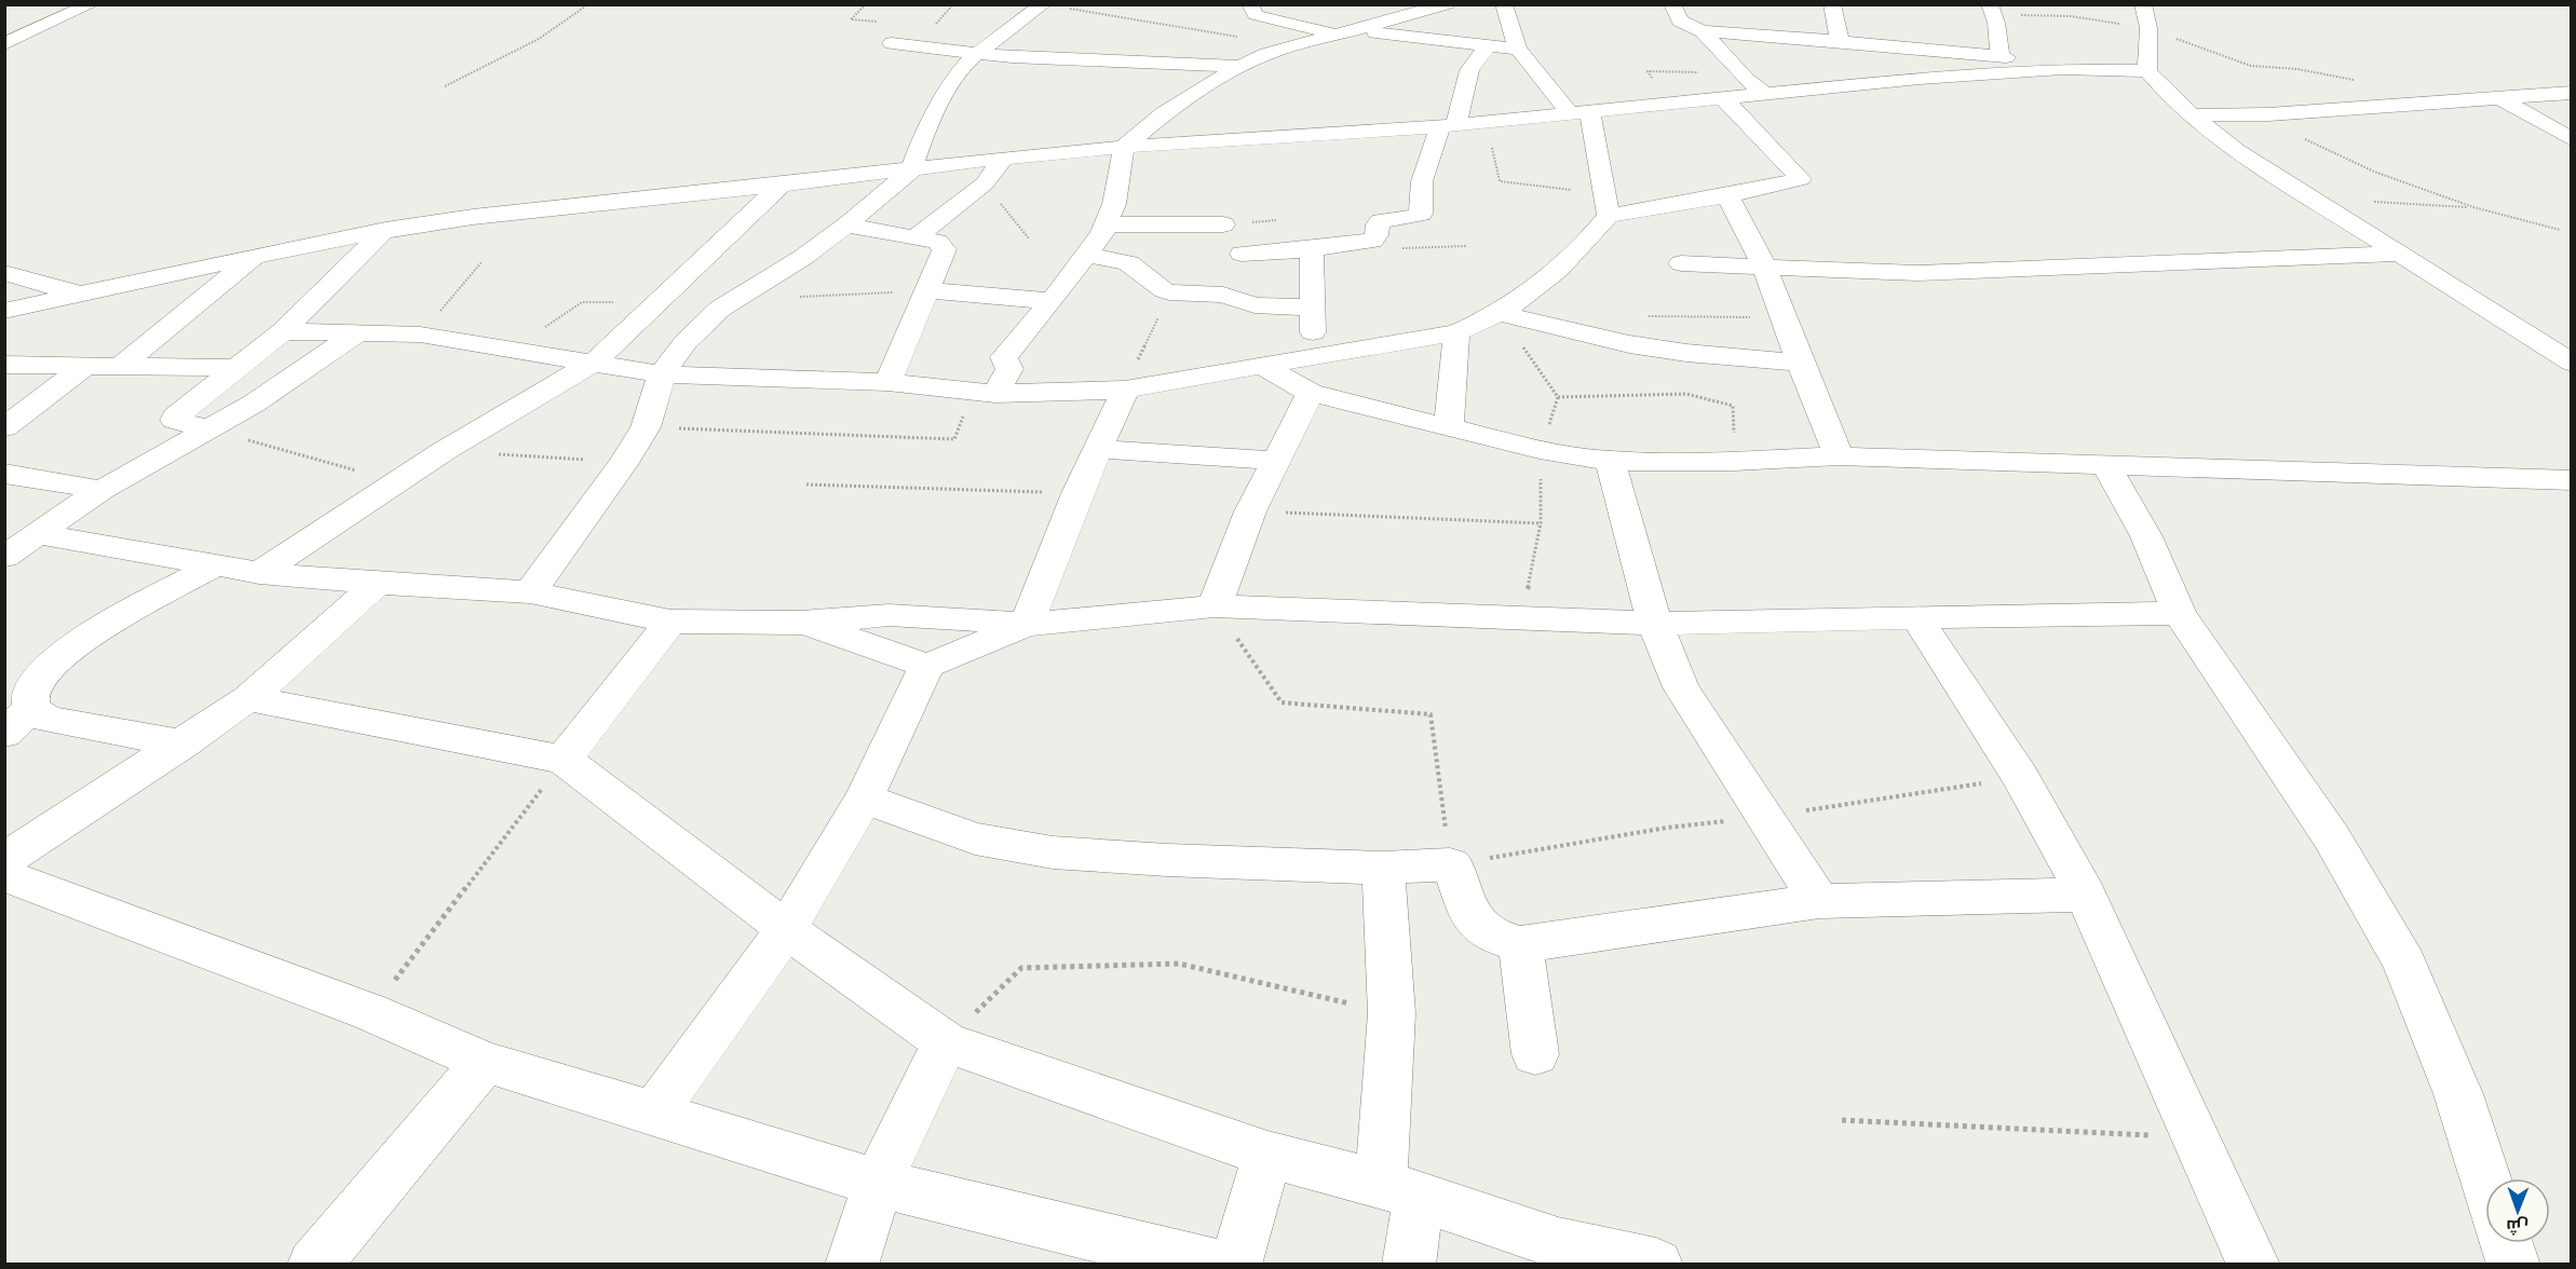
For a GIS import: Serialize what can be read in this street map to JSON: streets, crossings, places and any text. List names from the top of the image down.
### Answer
{
  "north": "bottom"
}
